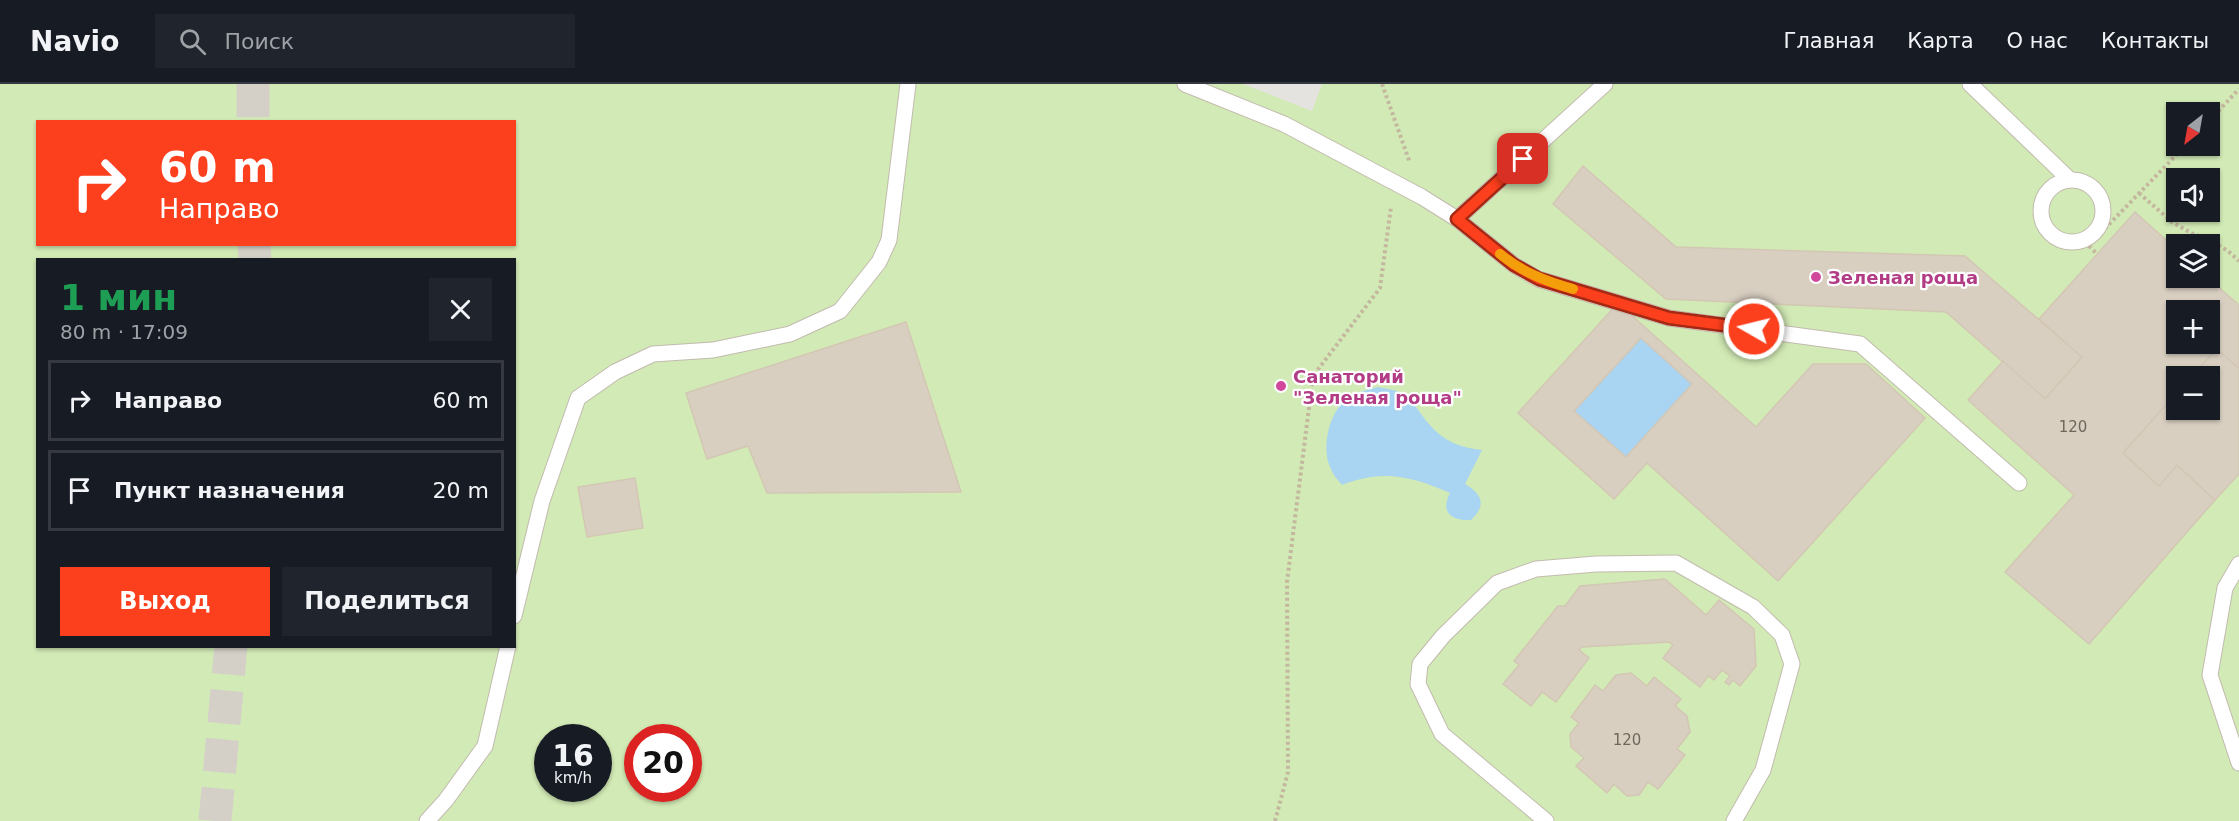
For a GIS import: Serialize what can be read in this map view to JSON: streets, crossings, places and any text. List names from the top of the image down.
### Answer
{
  "places": ["Зеленая роща", "Санаторий \"Зеленая роща\""],
  "house_numbers": ["120", "120"],
  "north": "bottom left",
  "page": {
    "header": "Navio",
    "search": "Поиск",
    "nav": [
      "Главная",
      "Карта",
      "О нас",
      "Контакты"
    ],
    "map_buttons": ["+", "−"],
    "turn": ["60 m", "Направо"],
    "heading": ["1 мин", "80 m · 17:09"],
    "list": [
      {
        "name": "Направо",
        "value": "60 m"
      },
      {
        "name": "Пункт назначения",
        "value": "20 m"
      }
    ],
    "buttons": ["Выход", "Поделиться"],
    "speed": "16 km/h",
    "limit": "20"
  }
}
